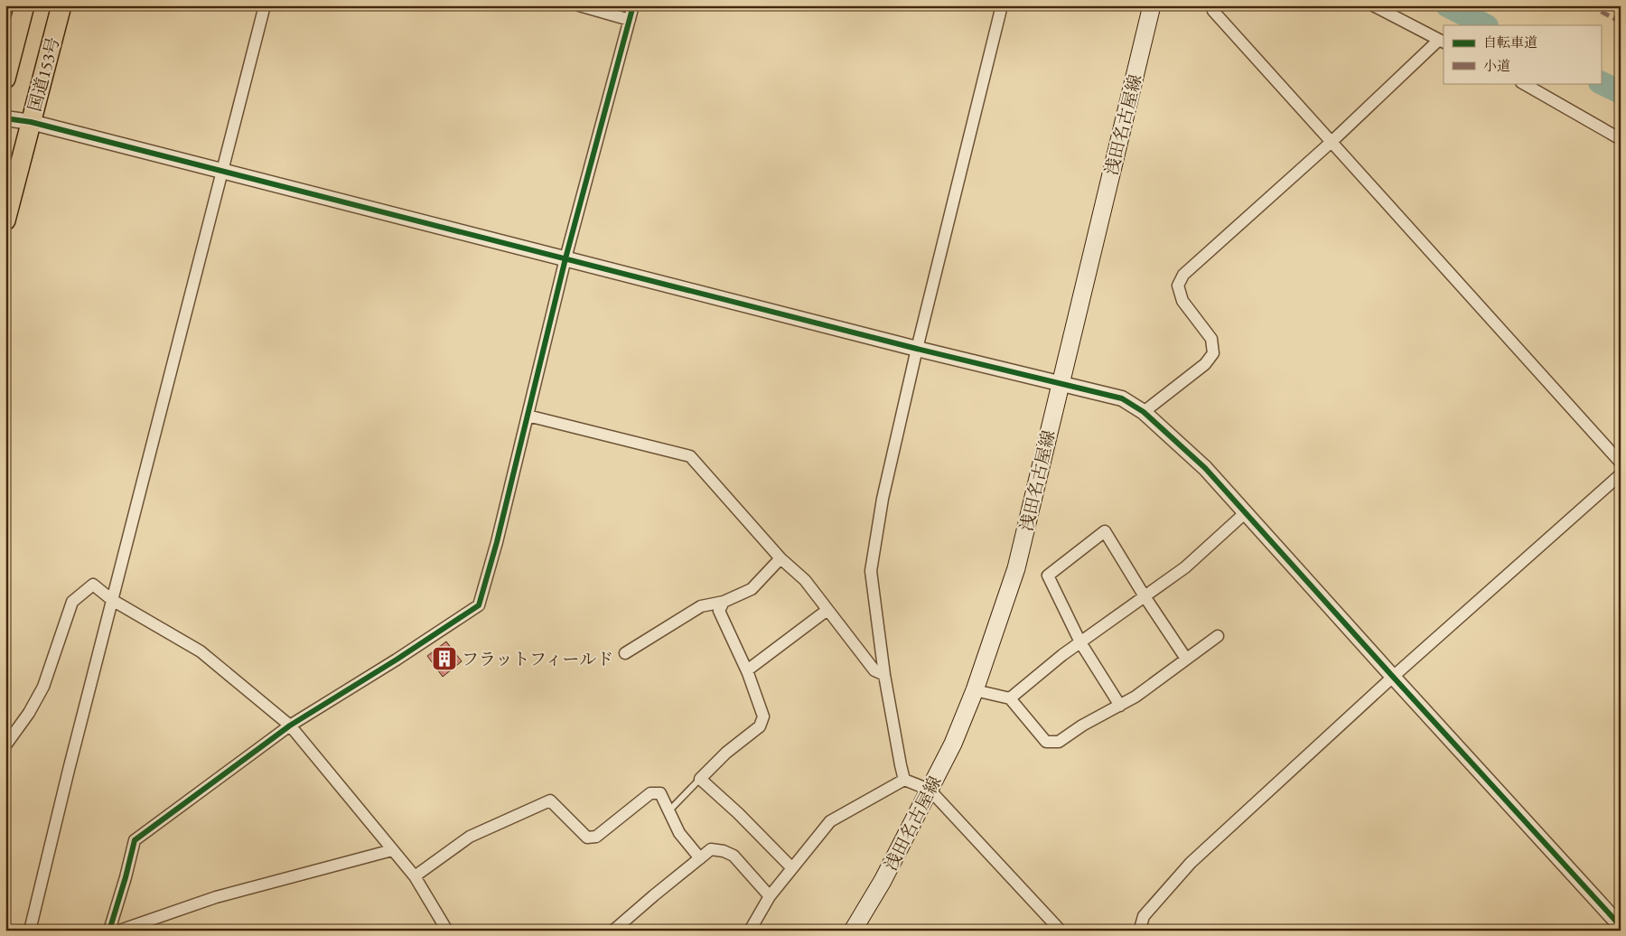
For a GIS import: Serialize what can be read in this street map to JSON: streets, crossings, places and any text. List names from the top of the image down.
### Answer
{
  "streets": {
    "highway": ["国道153号"],
    "main road": ["浅田名古屋線"]
  },
  "places": {
    "building": ["フラットフィールド"]
  },
  "legend": ["自転車道", "小道"]
}
